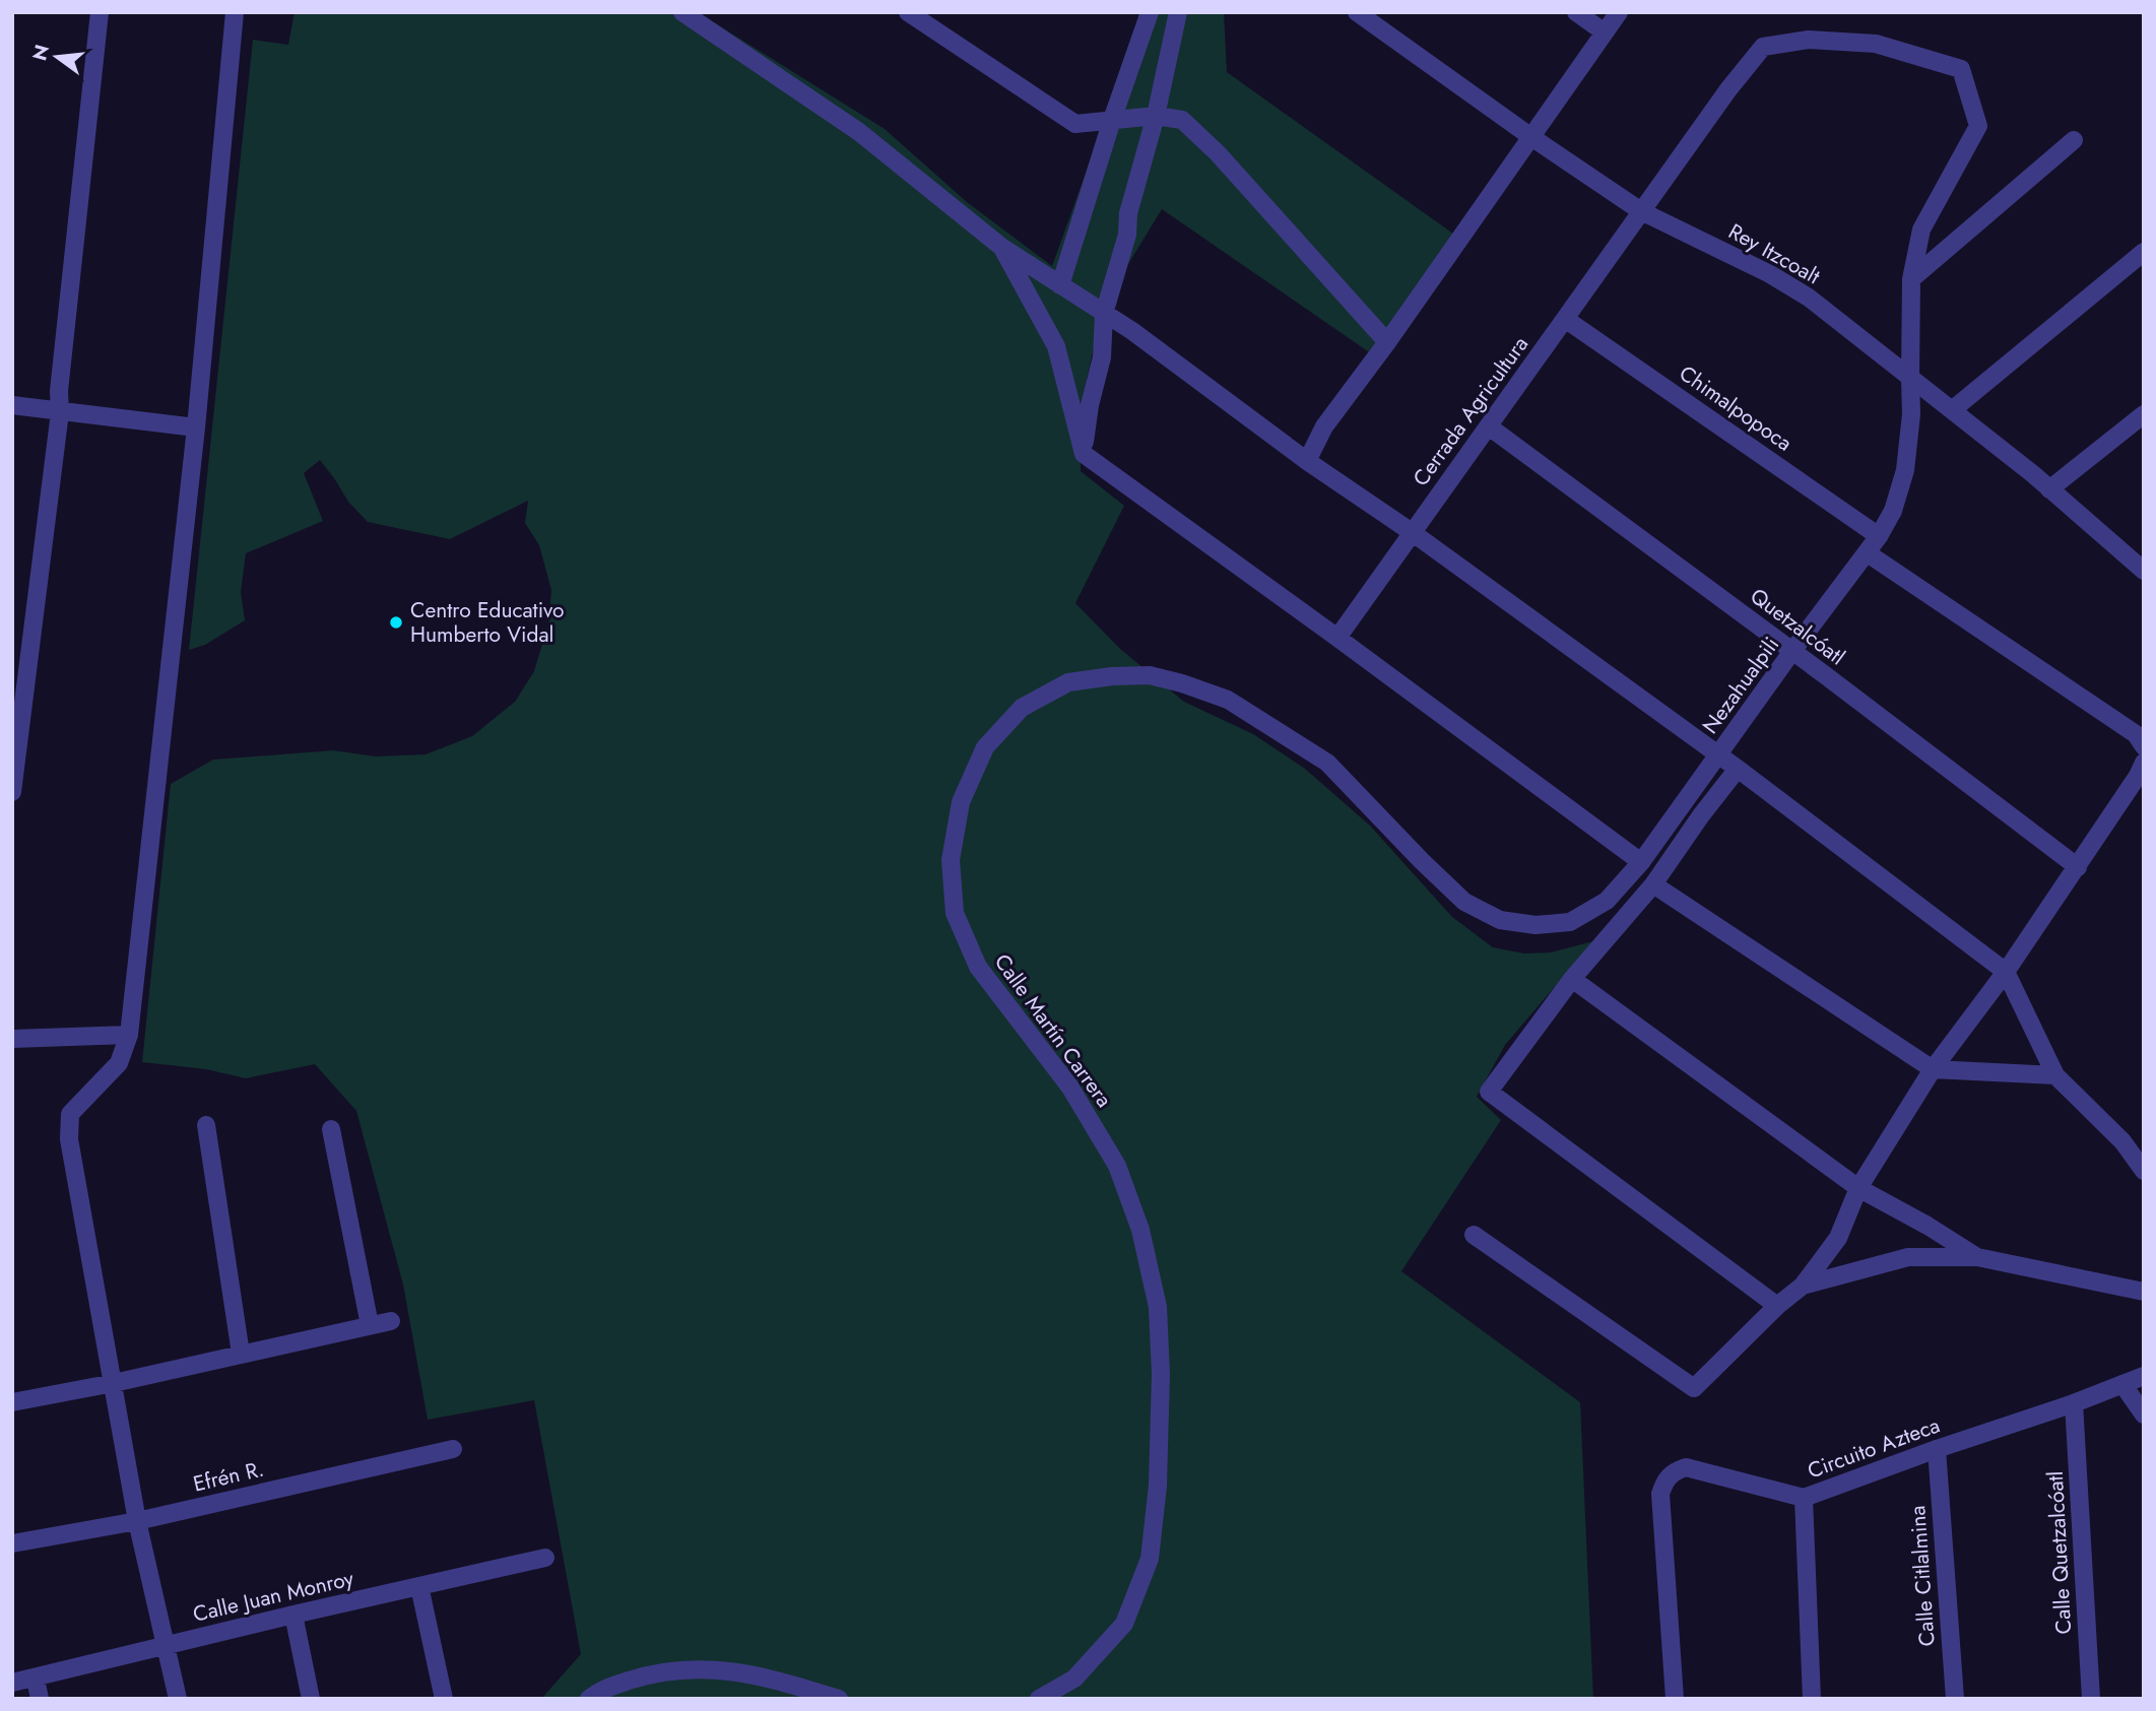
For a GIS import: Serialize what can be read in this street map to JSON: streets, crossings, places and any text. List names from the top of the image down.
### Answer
{
  "streets": {
    "street": [
      "Rey Itzcoalt",
      "Chimalpopoca",
      "Cerrada Agricultura",
      "Quetzalcóatl",
      "Nezahualpili",
      "Calle Martín Carrera",
      "Circuito Azteca",
      "Efrén R.",
      "Calle Quetzalcóatl",
      "Calle Citlalmina",
      "Calle Juan Monroy"
    ]
  },
  "crossings": [
    ["Rey Itzcoalt", "Cerrada Agricultura"],
    ["Rey Itzcoalt", "Nezahualpili"],
    ["Chimalpopoca", "Cerrada Agricultura"],
    ["Chimalpopoca", "Nezahualpili"],
    ["Cerrada Agricultura", "Quetzalcóatl"],
    ["Cerrada Agricultura", "Nezahualpili"],
    ["Quetzalcóatl", "Nezahualpili"],
    ["Nezahualpili", "Calle Martín Carrera"],
    ["Circuito Azteca", "Calle Quetzalcóatl"],
    ["Circuito Azteca", "Calle Citlalmina"]
  ],
  "places": ["Centro Educativo Humberto Vidal"],
  "north": "left"
}
